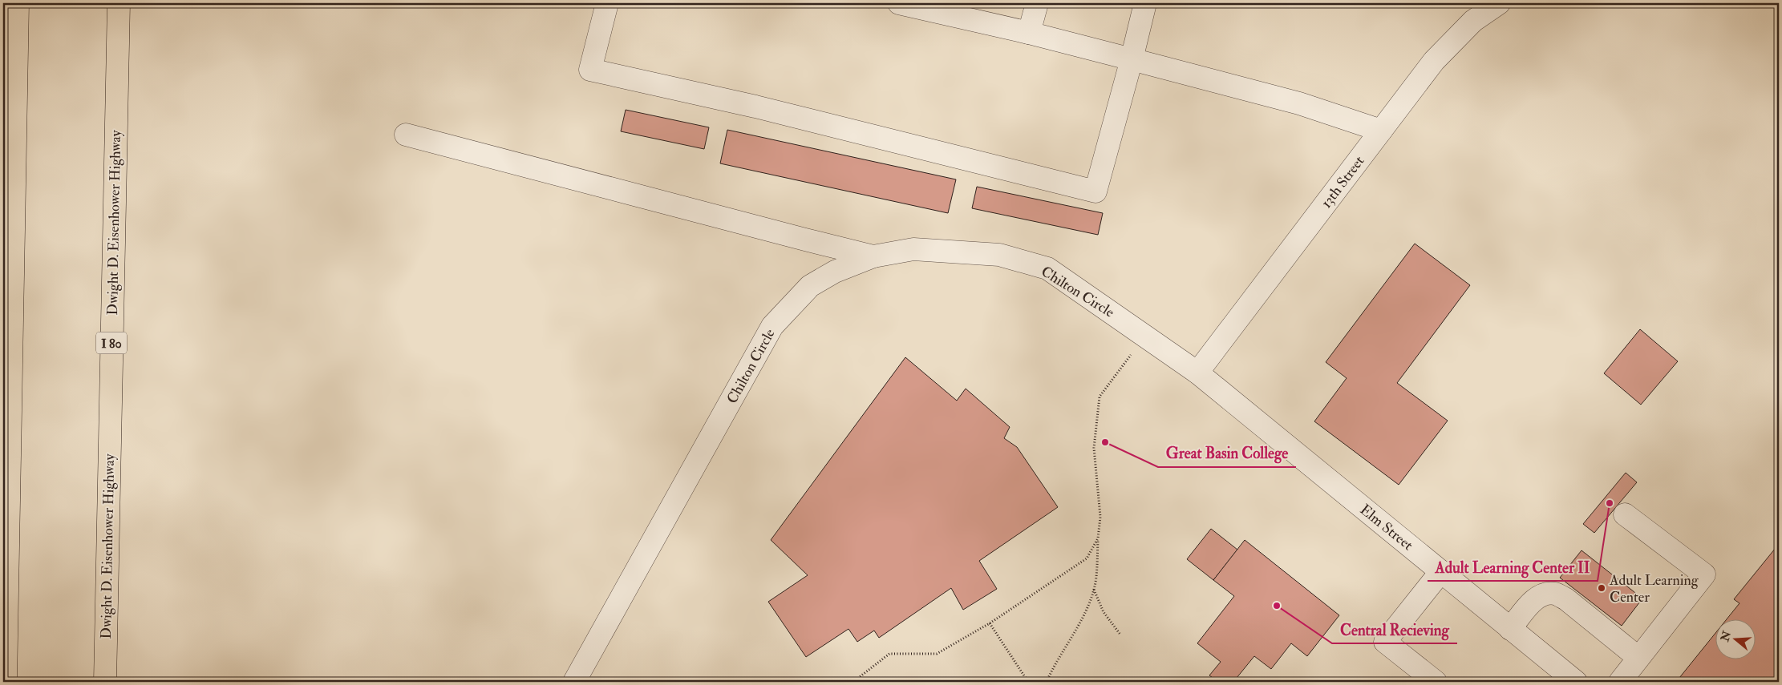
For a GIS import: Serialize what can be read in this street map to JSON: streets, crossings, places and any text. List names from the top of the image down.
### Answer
{
  "streets": {
    "highway": ["Dwight D. Eisenhower Highway", "I 80"],
    "street": ["13th Street", "Chilton Circle", "Elm Street"]
  },
  "crossings": [
    ["13th Street", "Chilton Circle"],
    ["13th Street", "Elm Street"],
    ["Chilton Circle", "Elm Street"]
  ],
  "places": [
    "Great Basin College",
    "Adult Learning Center II",
    "Adult Learning Center",
    "Central Recieving"
  ],
  "north": "left"
}
